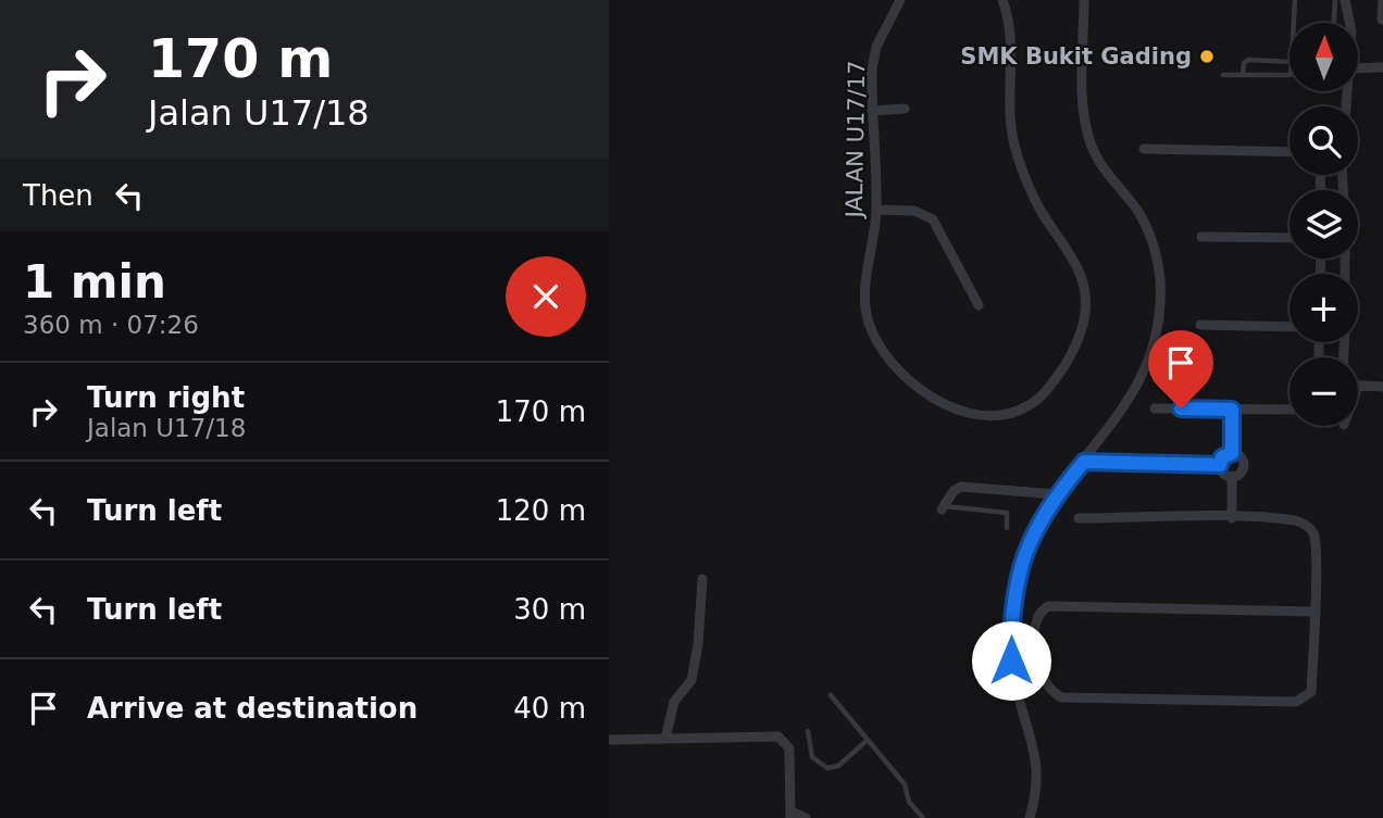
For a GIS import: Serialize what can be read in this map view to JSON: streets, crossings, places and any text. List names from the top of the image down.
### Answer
{
  "streets": {
    "street": ["JALAN U17/17"]
  },
  "places": ["SMK Bukit Gading"],
  "north": "top",
  "page": {
    "turn": ["170 m", "Jalan U17/18"],
    "map_buttons": ["+", "−"],
    "then": "Then",
    "heading": ["1 min", "360 m · 07:26"],
    "list": [
      {
        "name": "Turn right",
        "note": "Jalan U17/18",
        "value": "170 m"
      },
      {
        "name": "Turn left",
        "value": "120 m"
      },
      {
        "name": "Turn left",
        "value": "30 m"
      },
      {
        "name": "Arrive at destination",
        "value": "40 m"
      }
    ]
  }
}
